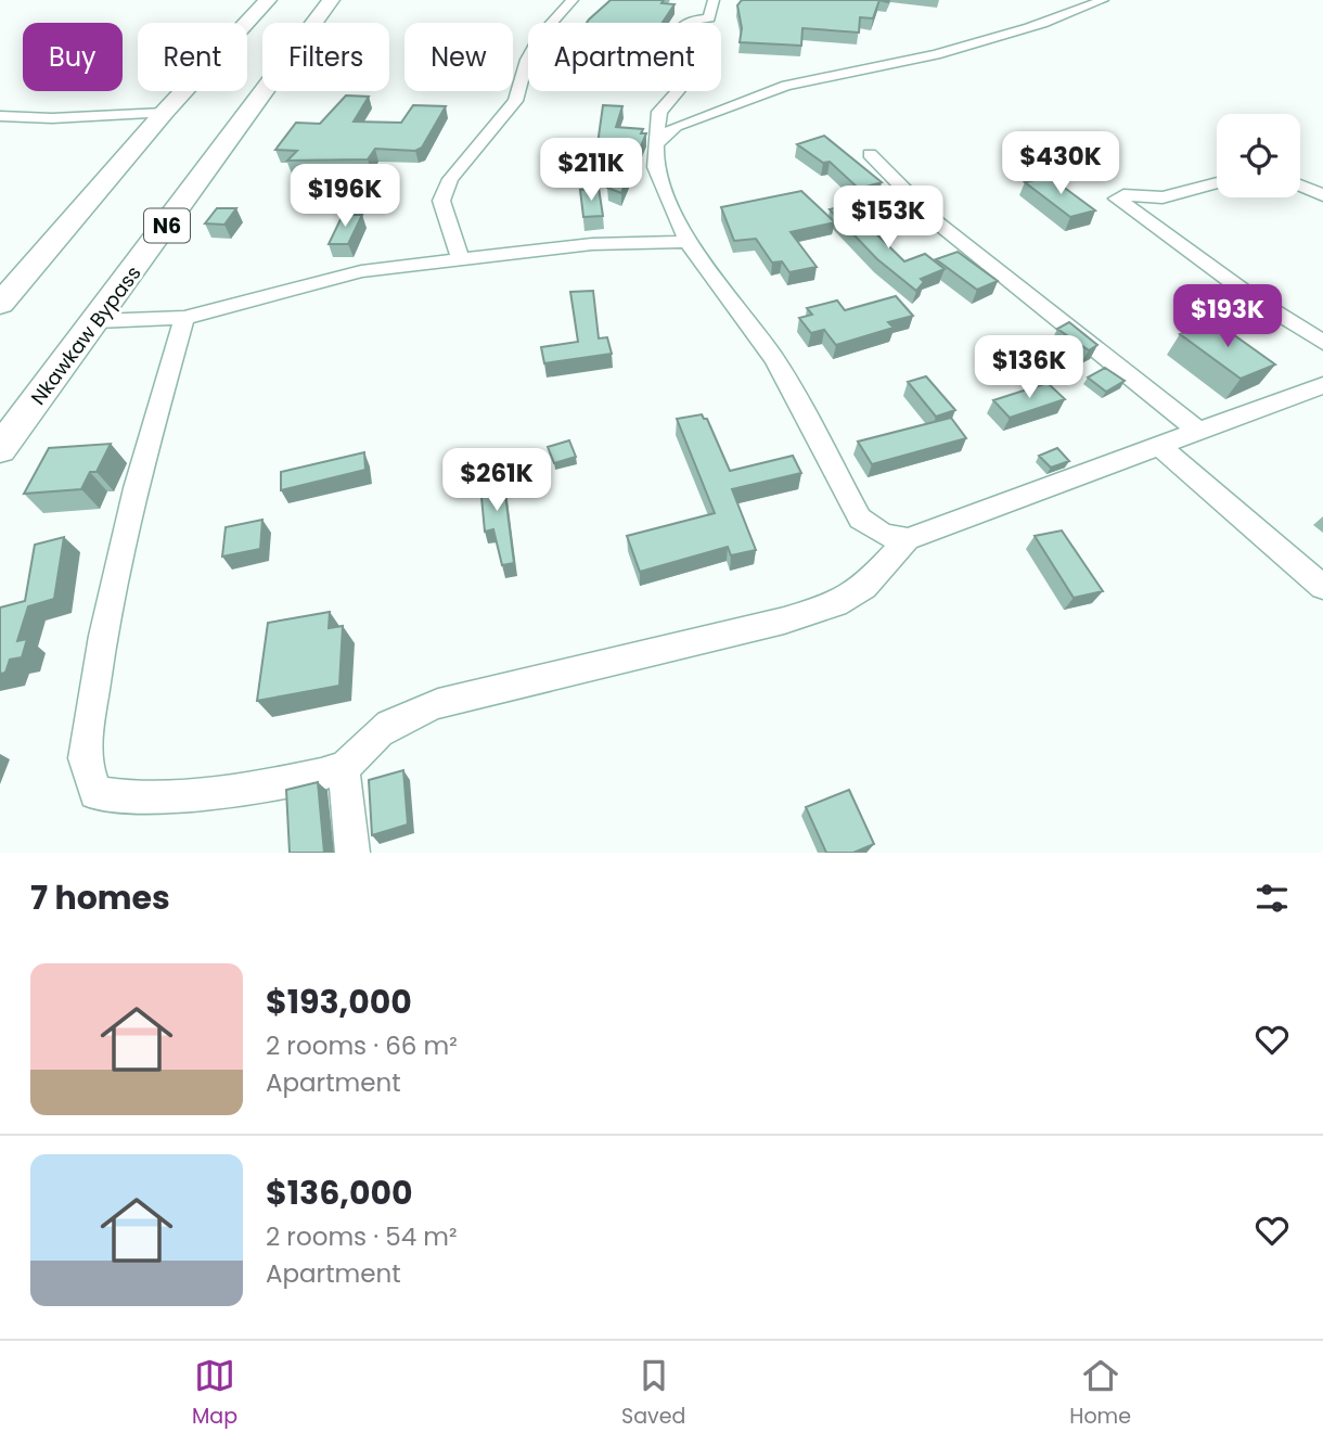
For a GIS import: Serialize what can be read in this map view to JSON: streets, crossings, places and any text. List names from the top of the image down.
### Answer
{
  "streets": {
    "highway": ["N6", "Nkawkaw Bypass"]
  },
  "page": {
    "chip": [
      "Buy",
      "Rent",
      "Filters",
      "New",
      "Apartment"
    ],
    "price": [
      "$430K",
      "$211K",
      "$196K",
      "$153K",
      "$193K",
      "$136K",
      "$261K"
    ],
    "heading": "7 homes",
    "list": [
      {
        "name": "$193,000",
        "note": "2 rooms · 66 m² · Apartment"
      },
      {
        "name": "$136,000",
        "note": "2 rooms · 54 m² · Apartment"
      }
    ],
    "tabs": ["Map", "Saved", "Home"]
  }
}
